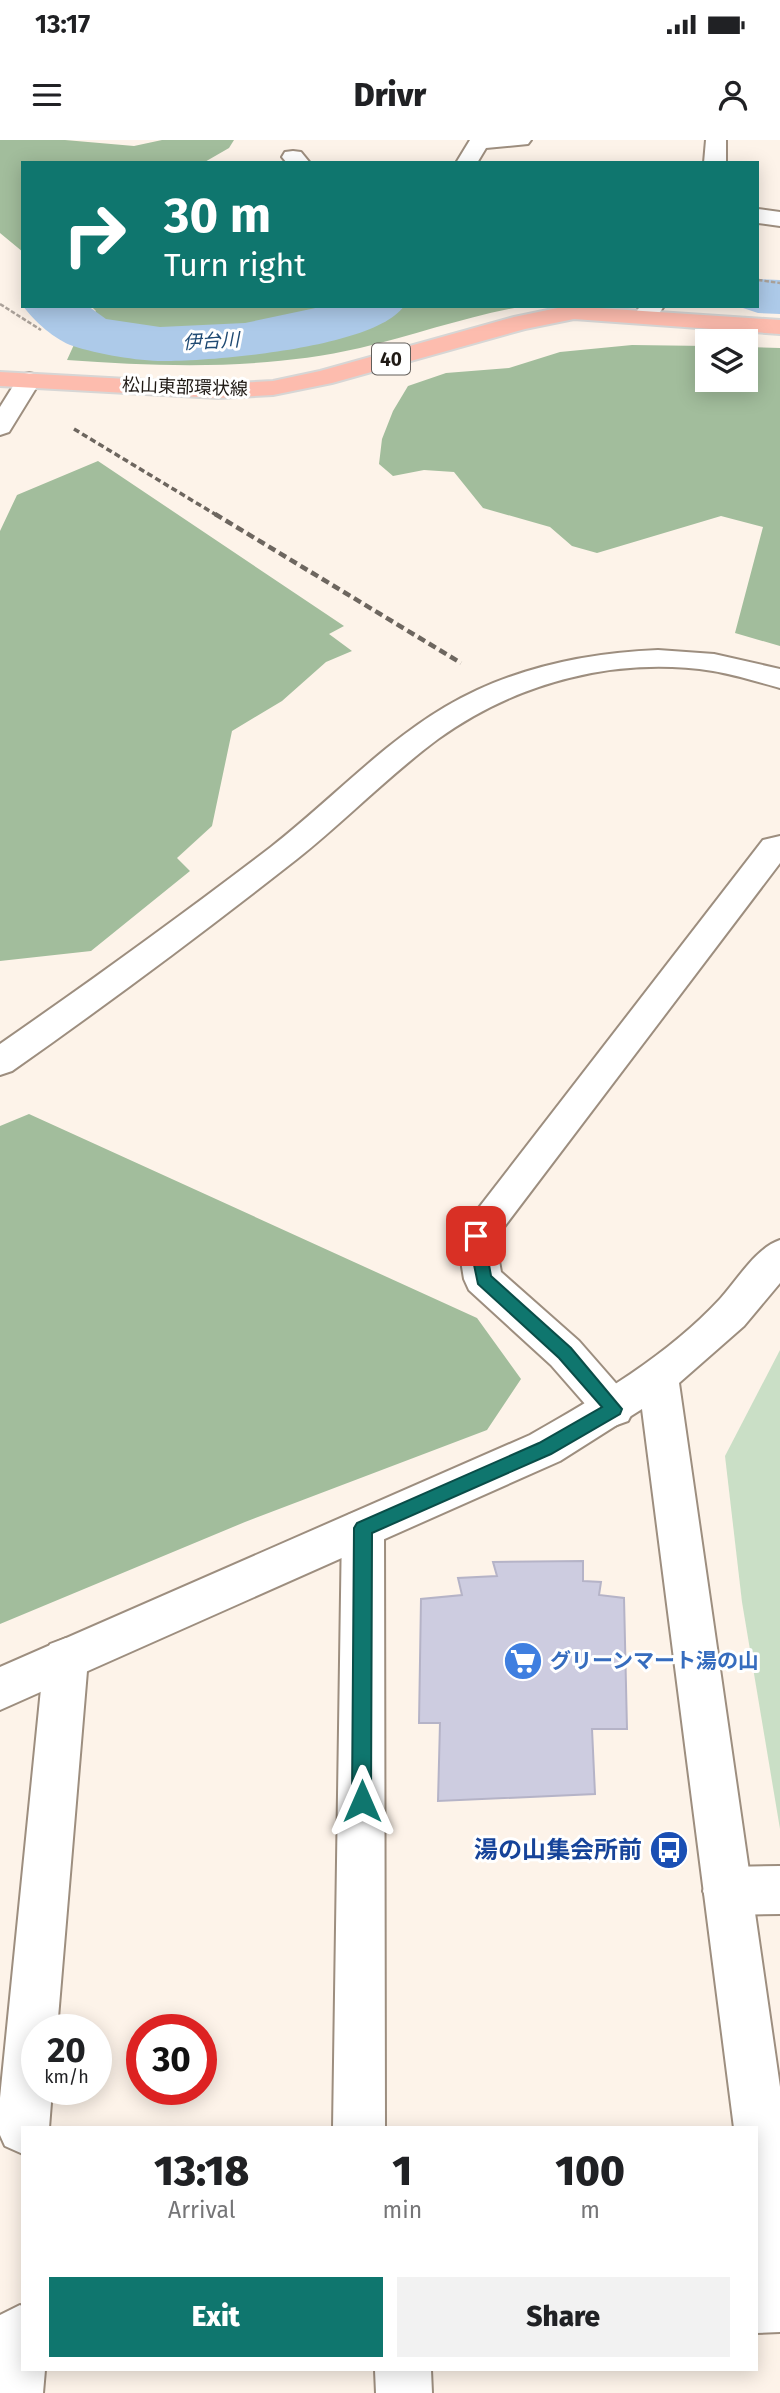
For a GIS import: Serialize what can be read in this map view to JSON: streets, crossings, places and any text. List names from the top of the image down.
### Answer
{
  "streets": {
    "main road": ["40", "松山東部環状線"]
  },
  "water": ["伊台川"],
  "places": {
    "supermarket": ["グリーンマート湯の山"],
    "bus stop": ["湯の山集会所前"]
  },
  "page": {
    "status": "13:17",
    "header": "Drivr",
    "turn": ["30 m", "Turn right"],
    "speed": "20 km/h",
    "limit": "30",
    "eta": [
      "13:18",
      "Arrival",
      "1",
      "min",
      "100",
      "m"
    ],
    "buttons": ["Exit", "Share"]
  }
}
